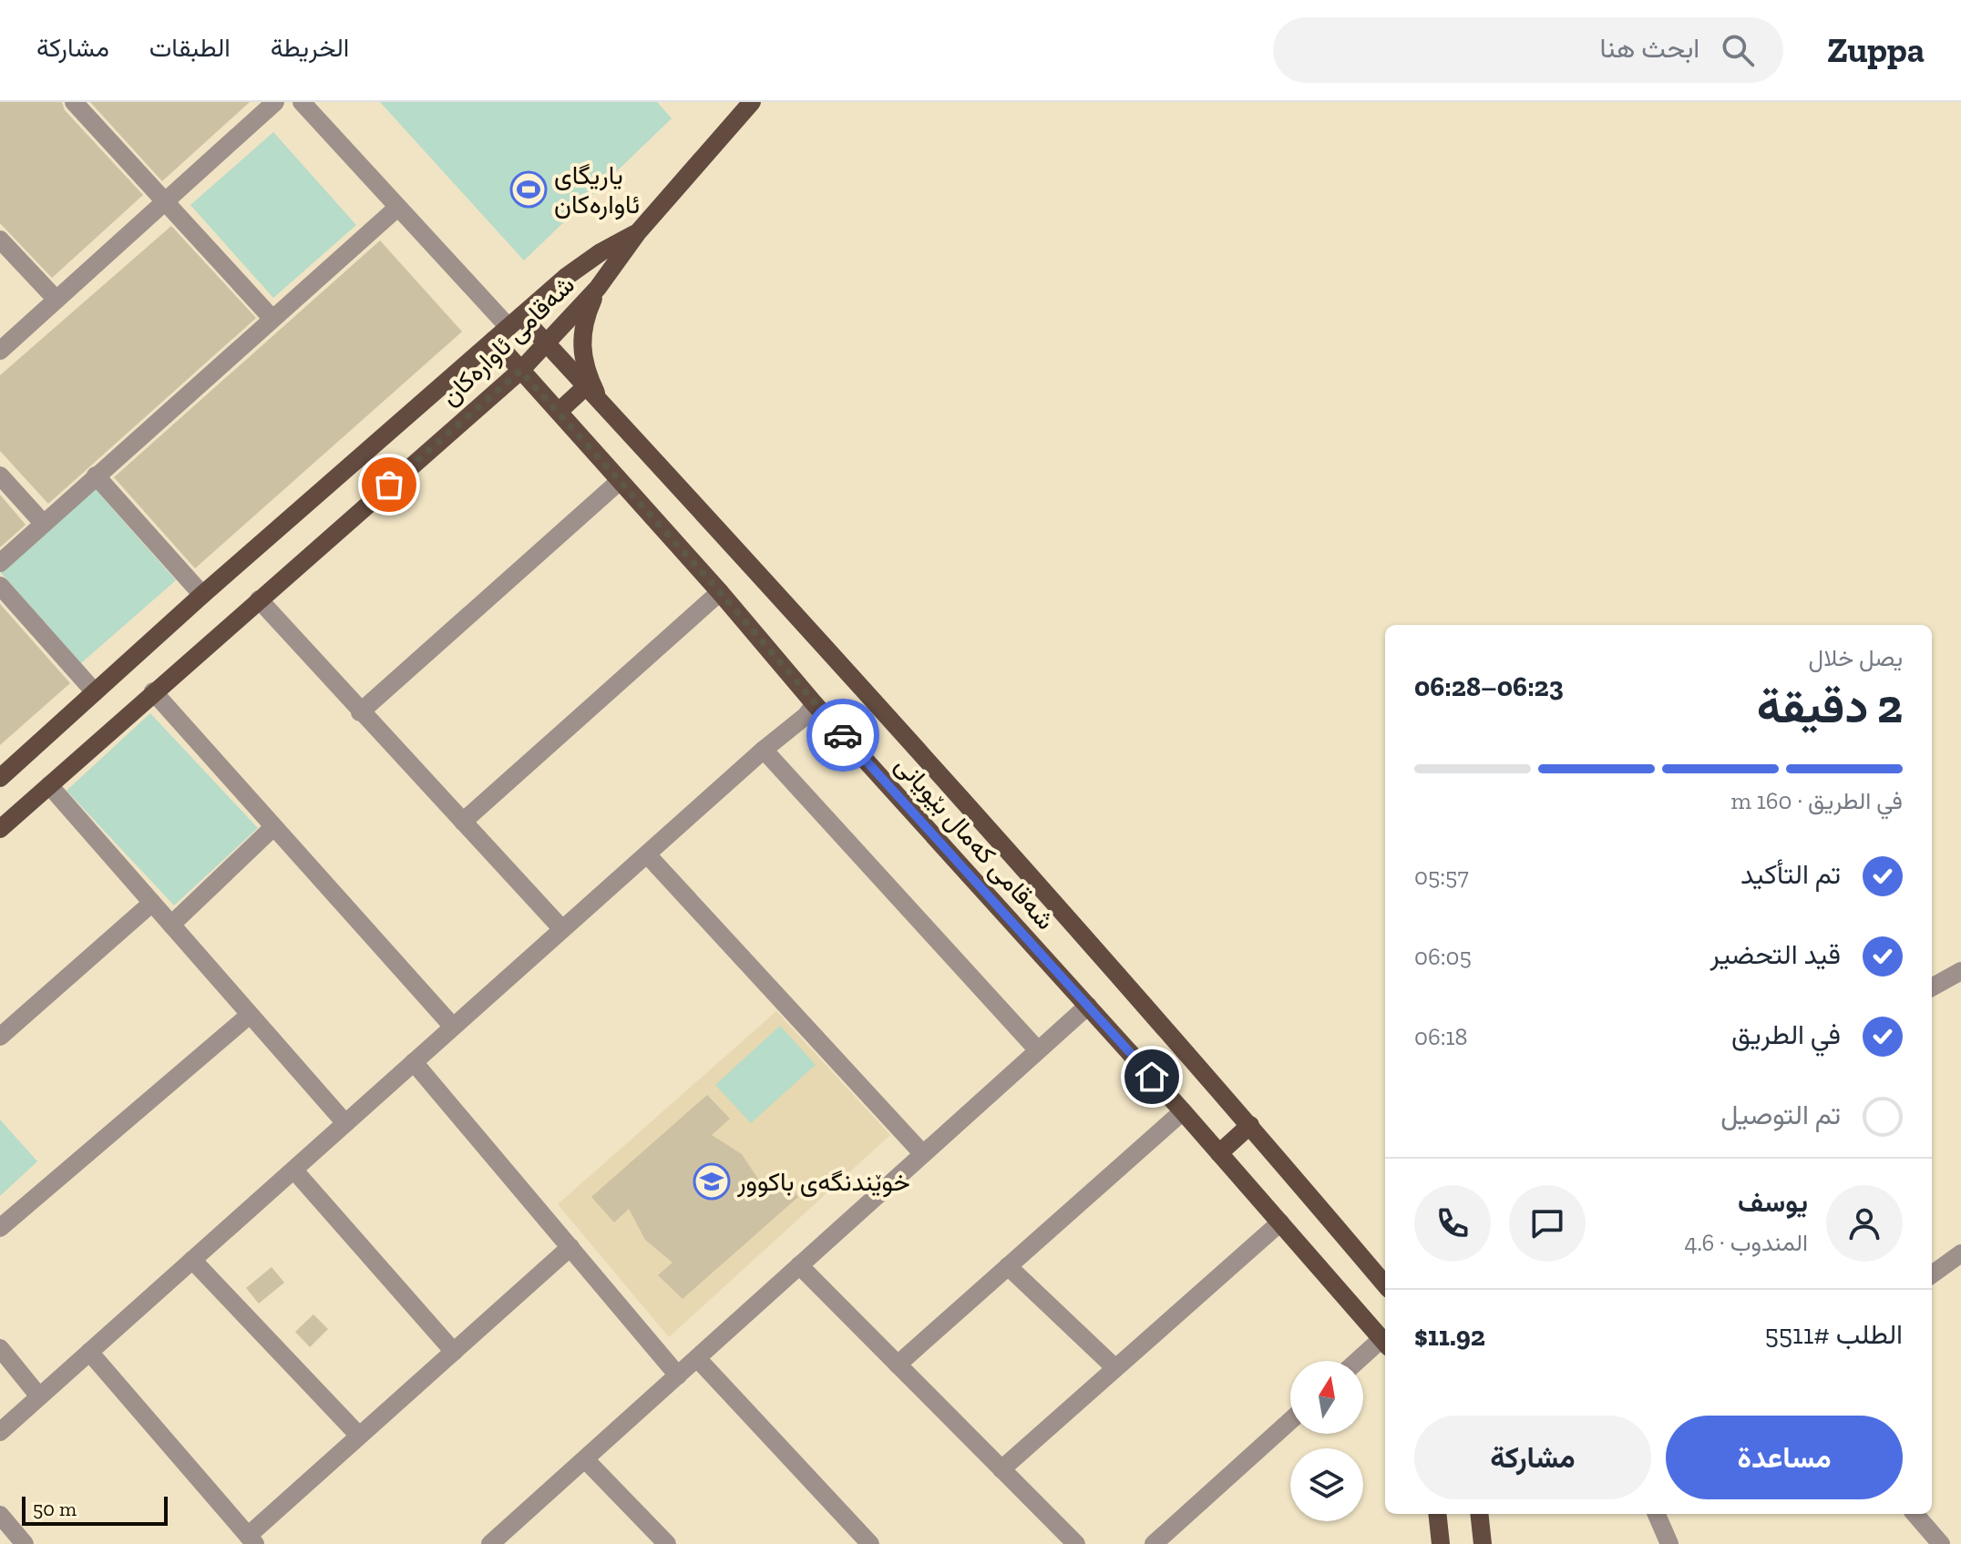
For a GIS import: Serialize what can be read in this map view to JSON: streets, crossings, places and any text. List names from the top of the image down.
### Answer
{
  "streets": {
    "main road": ["شەقامی ئاوارەکان", "شەقامی کەمال بێویانی"]
  },
  "crossings": [
    ["شەقامی ئاوارەکان", "شەقامی کەمال بێویانی"]
  ],
  "places": {
    "sports": ["یاریگای ئاوارەکان"],
    "school or university": ["خوێندنگەی باکوور"]
  },
  "scale_bar": "50 m",
  "north": "top",
  "page": {
    "header": "Zuppa",
    "search": "ابحث هنا",
    "nav": ["الخريطة", "الطبقات", "مشاركة"],
    "heading": ["2 دقيقة", "يصل خلال", "06:23–06:28"],
    "panel": [
      "يوسف",
      "المندوب · 4.6",
      "الطلب #5511",
      "$11.92"
    ],
    "bar": "في الطريق · 160 m",
    "list": [
      ["تم التأكيد", "05:57"],
      ["قيد التحضير", "06:05"],
      ["في الطريق", "06:18"],
      "تم التوصيل"
    ],
    "buttons": ["مساعدة", "مشاركة"],
    "scale": "50 m"
  }
}
